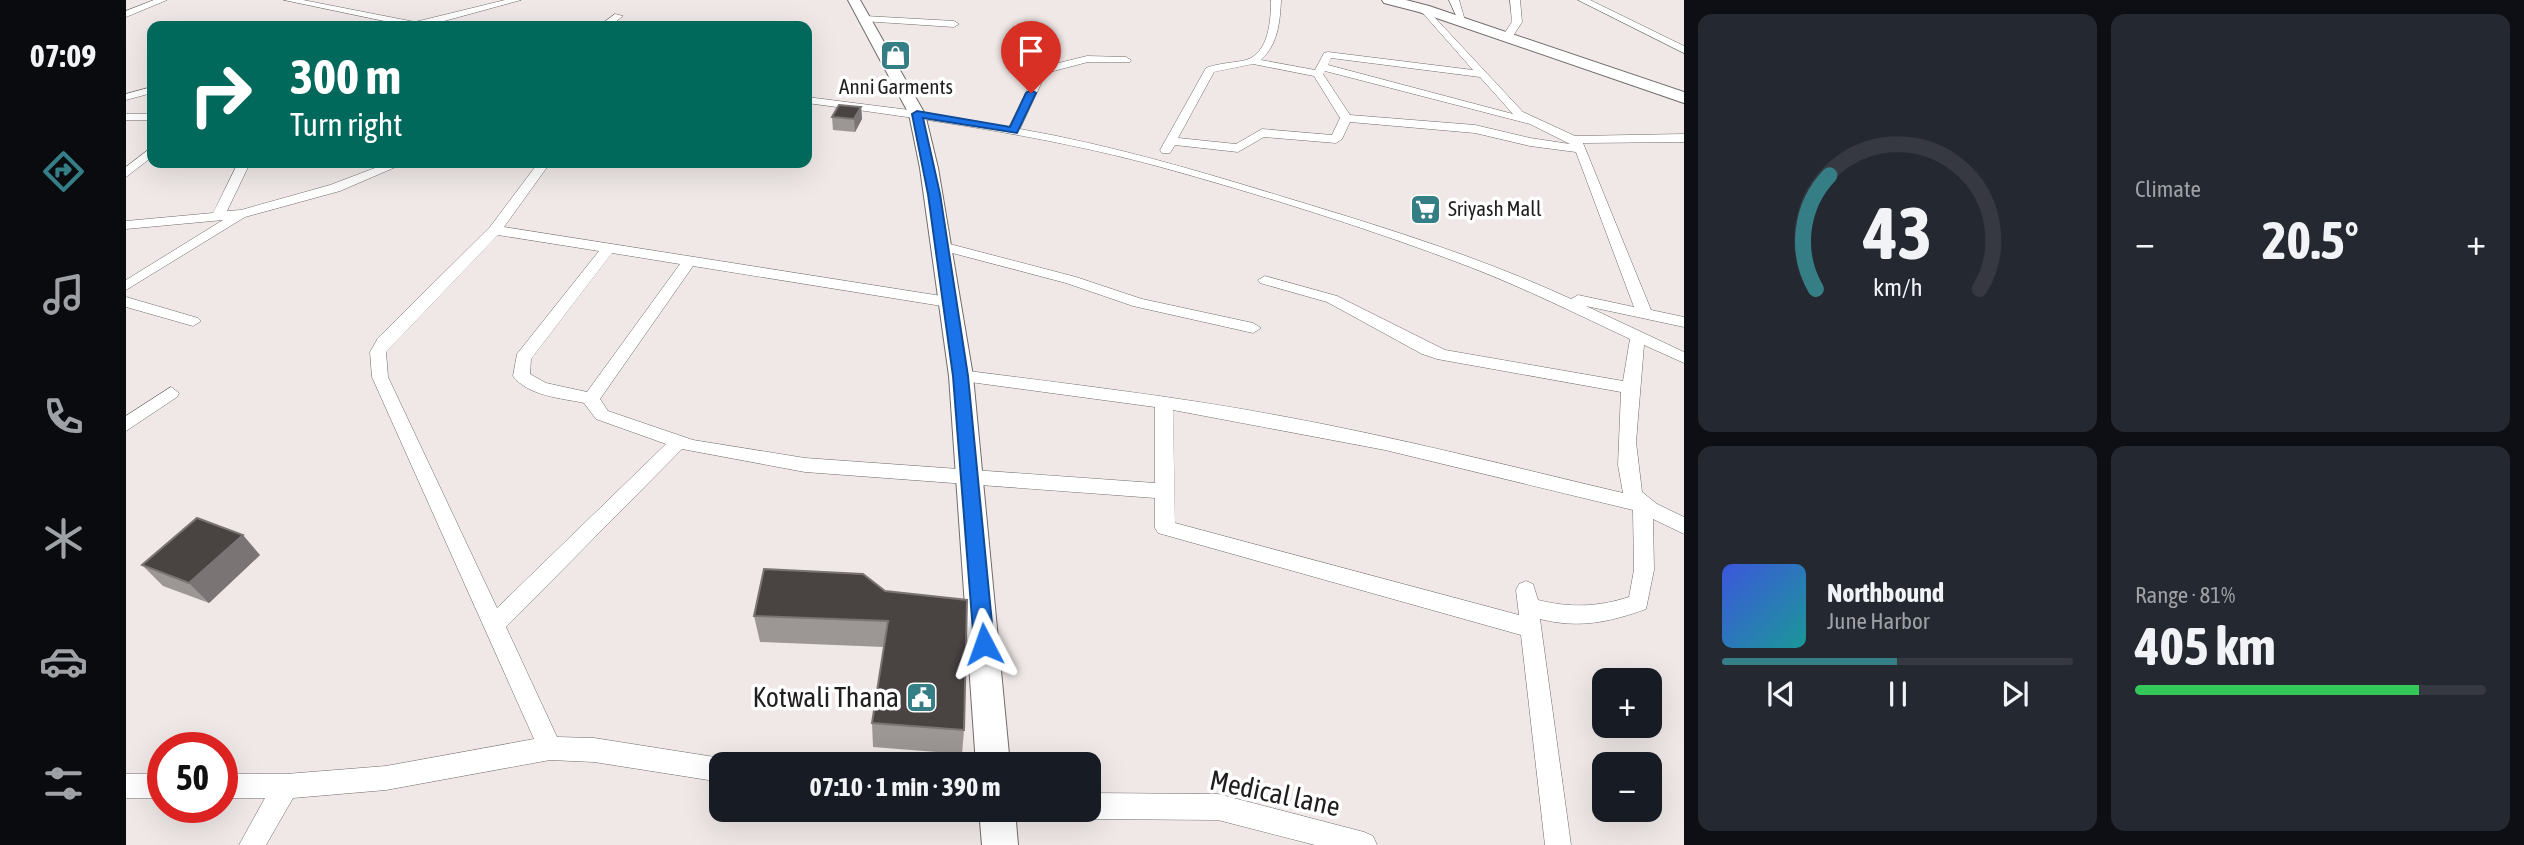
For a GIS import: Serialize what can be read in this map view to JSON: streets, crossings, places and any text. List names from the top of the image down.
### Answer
{
  "streets": {
    "street": ["Medical lane"]
  },
  "places": {
    "shop": ["Anni Garments"],
    "supermarket": ["Sriyash Mall"],
    "public building": ["Kotwali Thana"]
  },
  "page": {
    "tabs": "07:09",
    "tile": [
      "Climate",
      ["Range · 81%", "405 km"]
    ],
    "turn": ["300 m", "Turn right"],
    "heat": ["−", "20.5°", "+"],
    "song": ["Northbound", "June Harbor"],
    "map_buttons": ["+", "−"],
    "limit": "50",
    "trip": "07:10 · 1 min · 390 m",
    "gauge": ["43", "km/h"]
  }
}
